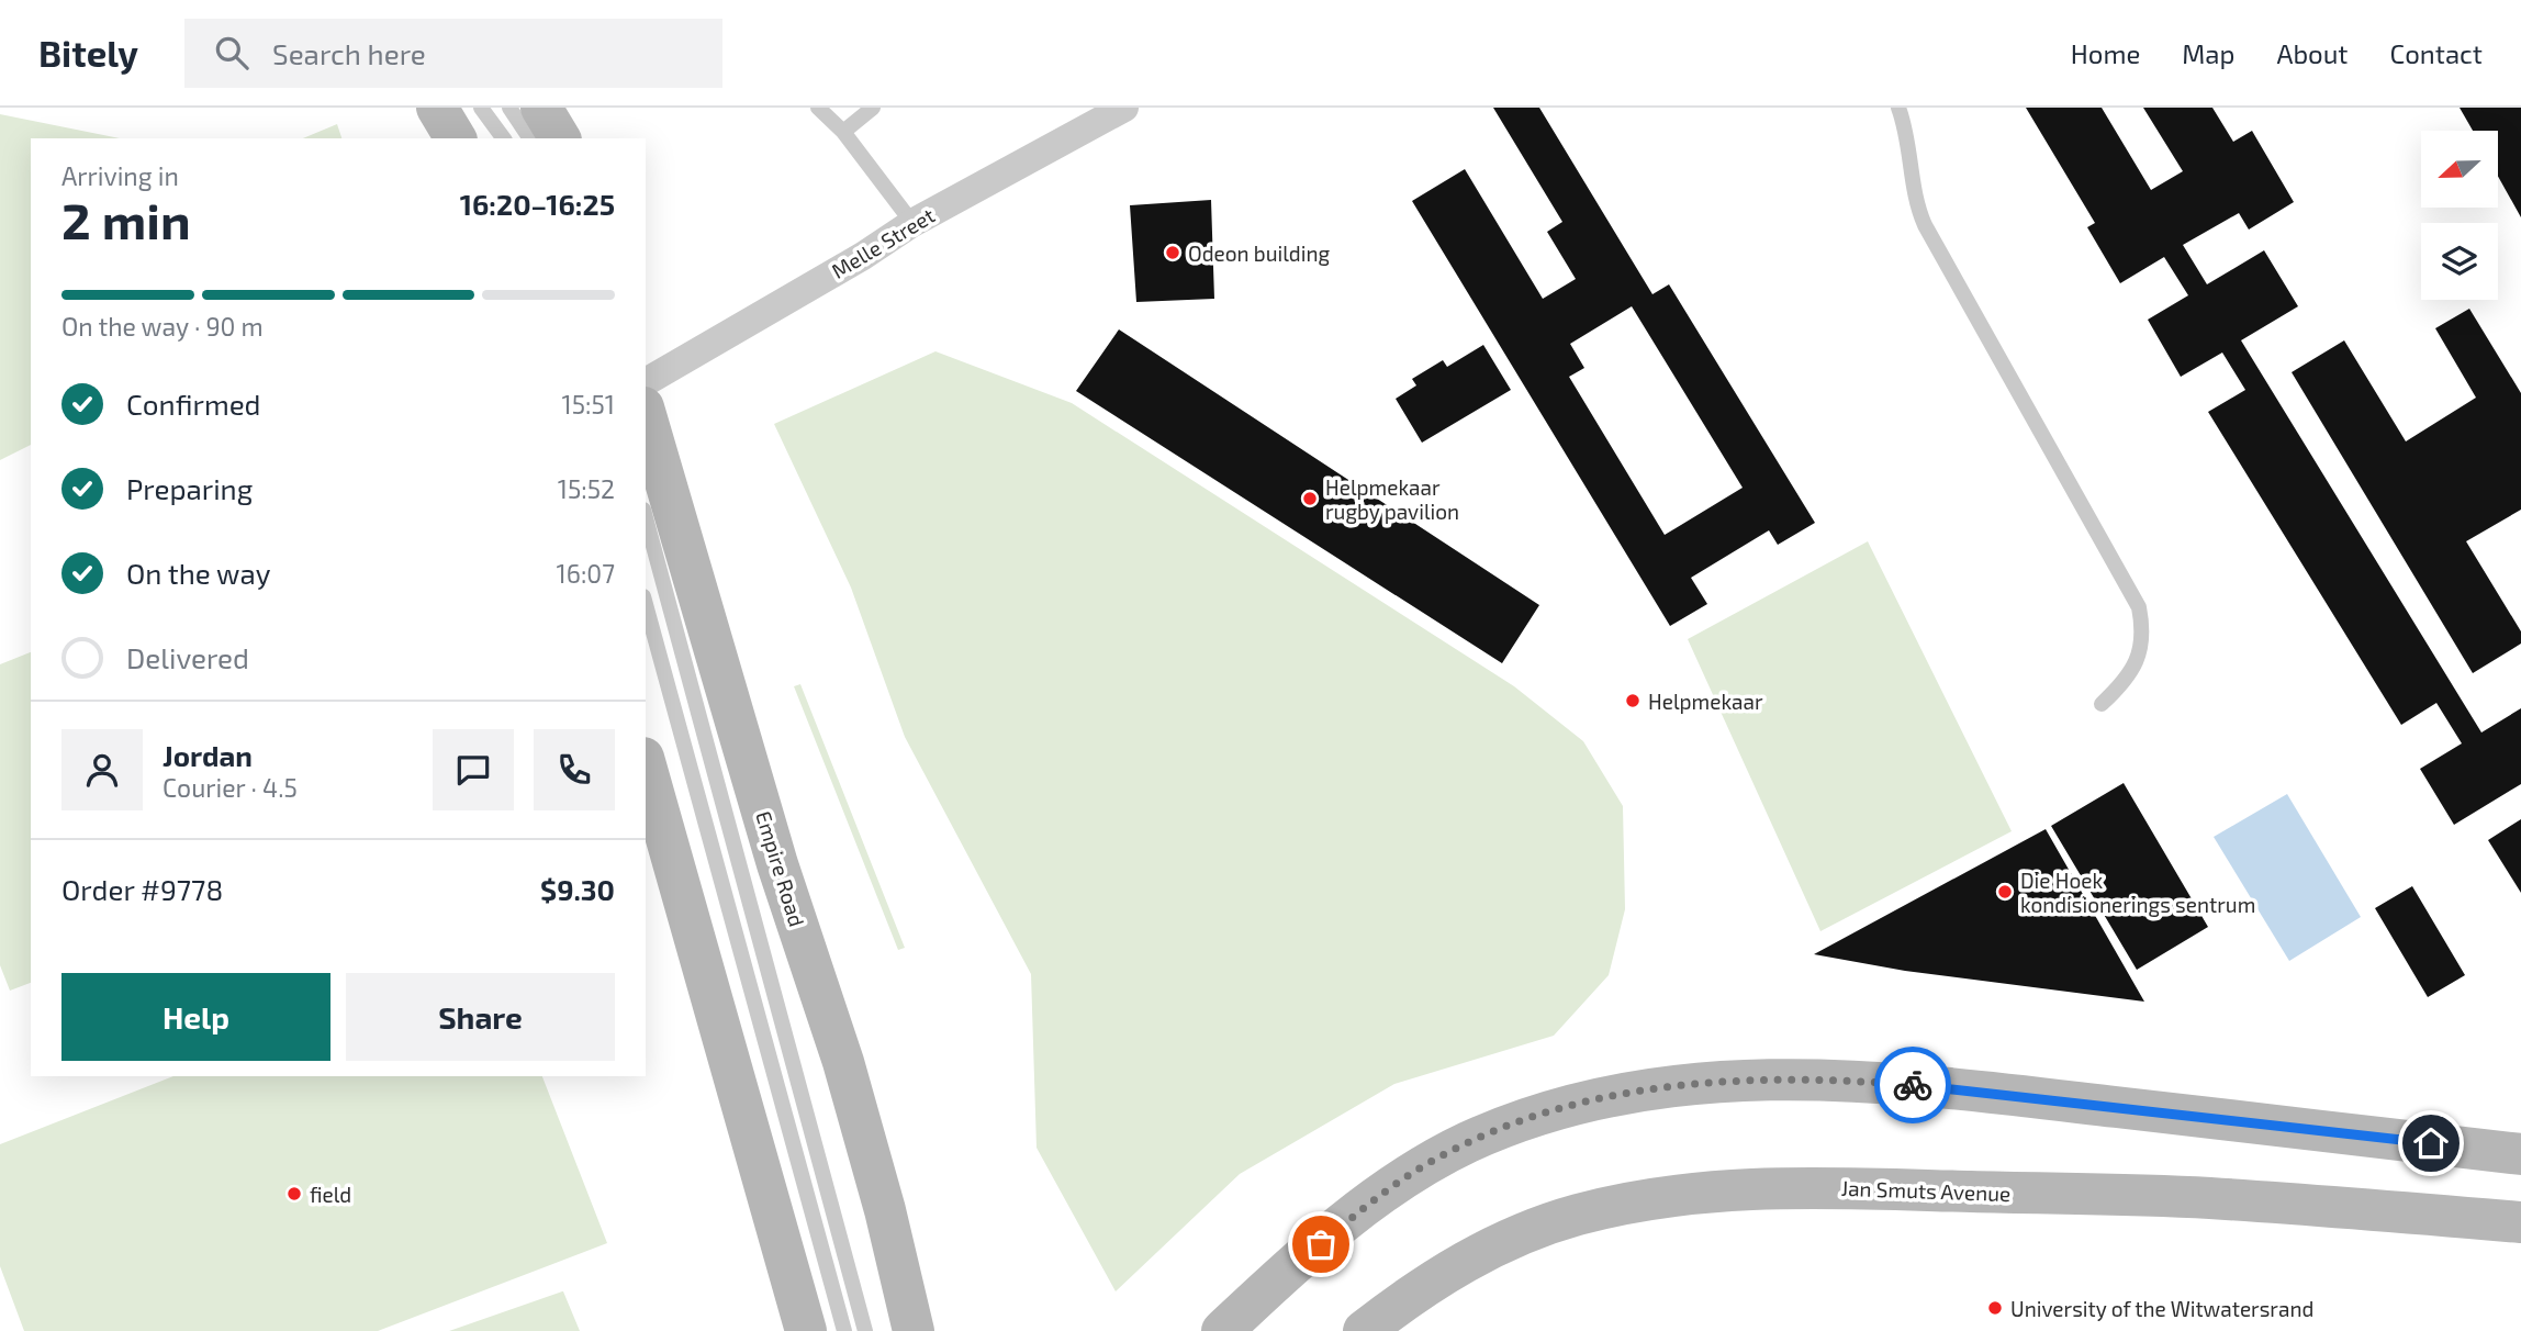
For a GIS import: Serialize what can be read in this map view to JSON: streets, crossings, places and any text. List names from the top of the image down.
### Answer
{
  "streets": {
    "main road": ["Empire Road", "Jan Smuts Avenue"],
    "street": ["Melle Street"]
  },
  "places": [
    "Odeon building",
    "Helpmekaar rugby pavilion",
    "Helpmekaar",
    "Die Hoek kondisionerings sentrum",
    "field",
    "University of the Witwatersrand"
  ],
  "north": "left",
  "page": {
    "header": "Bitely",
    "search": "Search here",
    "nav": [
      "Home",
      "Map",
      "About",
      "Contact"
    ],
    "heading": ["2 min", "Arriving in", "16:20–16:25"],
    "panel": [
      "Jordan",
      "Courier · 4.5",
      "Order #9778",
      "$9.30"
    ],
    "bar": "On the way · 90 m",
    "list": [
      ["Confirmed", "15:51"],
      ["Preparing", "15:52"],
      ["On the way", "16:07"],
      "Delivered"
    ],
    "buttons": ["Help", "Share"]
  }
}
